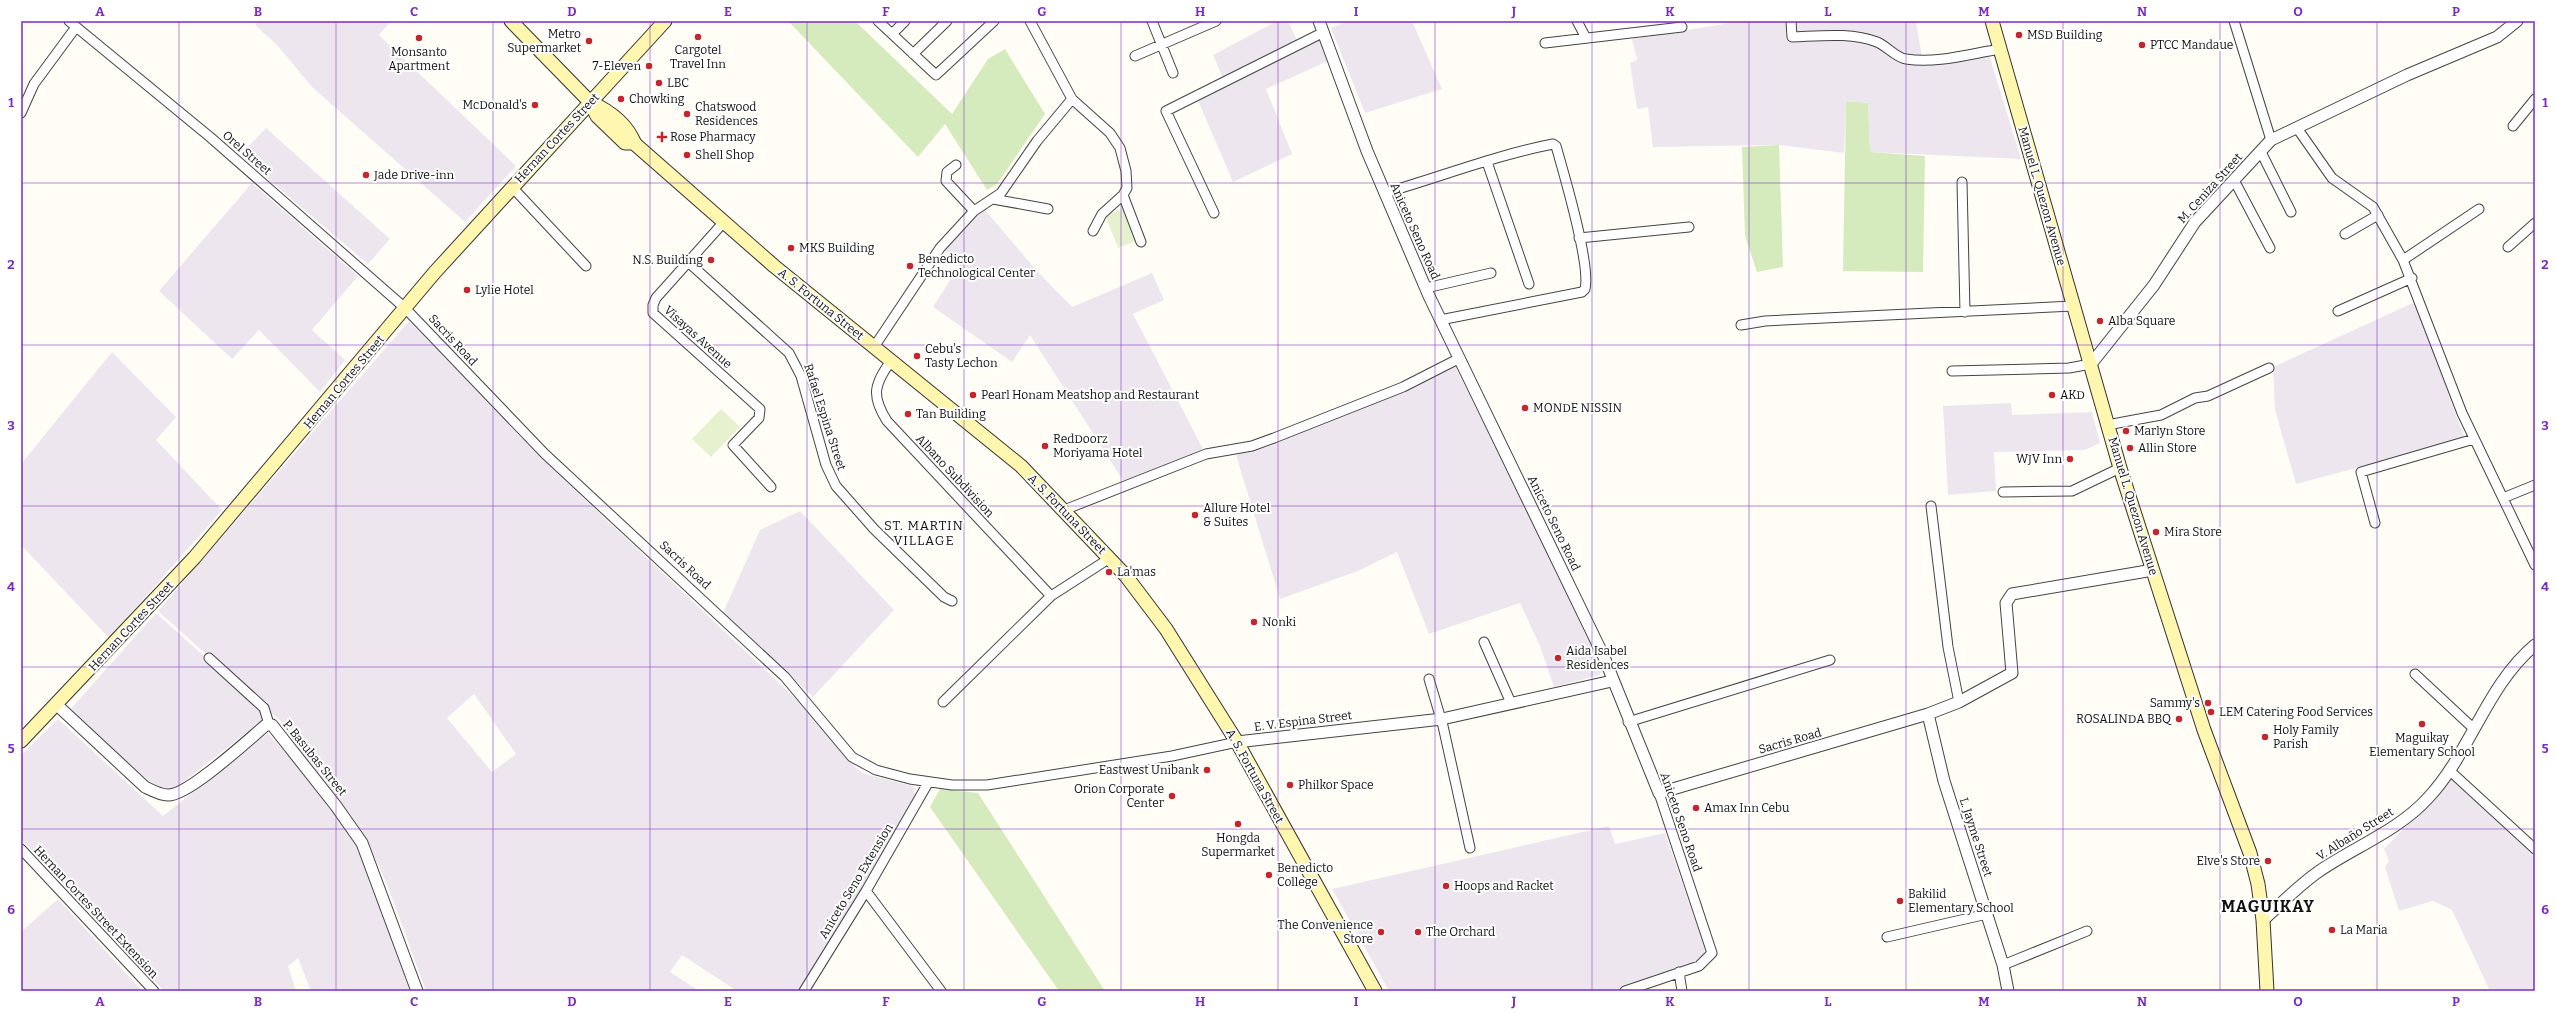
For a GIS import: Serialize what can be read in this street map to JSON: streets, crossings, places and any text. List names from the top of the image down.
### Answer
{
  "streets": {
    "main road": ["Hernan Cortes Street", "Manuel L. Quezon Avenue", "A. S. Fortuna Street"],
    "street": [
      "Orel Street",
      "M. Ceniza Street",
      "Aniceto Seno Road",
      "Visayas Avenue",
      "Sacris Road",
      "Rafael Espina Street",
      "Albano Subdivision",
      "E. V. Espina Street",
      "P. Basubas Street",
      "V. Albaño Street",
      "L. Jayme Street",
      "Aniceto Seno Extension",
      "Hernan Cortes Street Extension"
    ]
  },
  "crossings": [
    ["Hernan Cortes Street", "Orel Street"],
    ["Hernan Cortes Street", "A. S. Fortuna Street"],
    ["Hernan Cortes Street", "Sacris Road"],
    ["Hernan Cortes Street", "P. Basubas Street"],
    ["Orel Street", "Sacris Road"],
    ["M. Ceniza Street", "Manuel L. Quezon Avenue"],
    ["Manuel L. Quezon Avenue", "Sacris Road"],
    ["Manuel L. Quezon Avenue", "V. Albaño Street"],
    ["Aniceto Seno Road", "Sacris Road"],
    ["Aniceto Seno Road", "E. V. Espina Street"],
    ["A. S. Fortuna Street", "Visayas Avenue"],
    ["A. S. Fortuna Street", "Albano Subdivision"],
    ["A. S. Fortuna Street", "E. V. Espina Street"],
    ["Visayas Avenue", "Rafael Espina Street"],
    ["Sacris Road", "E. V. Espina Street"],
    ["Sacris Road", "L. Jayme Street"],
    ["Sacris Road", "Aniceto Seno Extension"]
  ],
  "districts": ["ST. MARTIN VILLAGE", "MAGUIKAY"],
  "places": {
    "other": [
      "MSD Building",
      "Cargotel Travel Inn",
      "Monsanto Apartment",
      "Metro Supermarket",
      "PTCC Mandaue",
      "7-Eleven",
      "LBC",
      "Chowking",
      "McDonald's",
      "Chatswood Residences",
      "Shell Shop",
      "Jade Drive-inn",
      "MKS Building",
      "N.S. Building",
      "Benedicto Technological Center",
      "Lylie Hotel",
      "Alba Square",
      "Cebu's Tasty Lechon",
      "Pearl Honam Meatshop and Restaurant",
      "AKD",
      "MONDE NISSIN",
      "Tan Building",
      "Marlyn Store",
      "RedDoorz Moriyama Hotel",
      "Allin Store",
      "WJV Inn",
      "Allure Hotel & Suites",
      "Mira Store",
      "La'mas",
      "Nonki",
      "Aida Isabel Residences",
      "Sammy's",
      "LEM Catering Food Services",
      "ROSALINDA BBQ",
      "Maguikay Elementary School",
      "Holy Family Parish",
      "Eastwest Unibank",
      "Philkor Space",
      "Orion Corporate Center",
      "Amax Inn Cebu",
      "Hongda Supermarket",
      "Elve's Store",
      "Benedicto College",
      "Hoops and Racket",
      "Bakilid Elementary School",
      "La Maria",
      "The Convenience Store",
      "The Orchard"
    ],
    "health": ["Rose Pharmacy"]
  },
  "grid": {
    "columns": [
      "A",
      "B",
      "C",
      "D",
      "E",
      "F",
      "G",
      "H",
      "I",
      "J",
      "K",
      "L",
      "M",
      "N",
      "O",
      "P"
    ],
    "rows": [
      "1",
      "2",
      "3",
      "4",
      "5",
      "6"
    ]
  }
}
